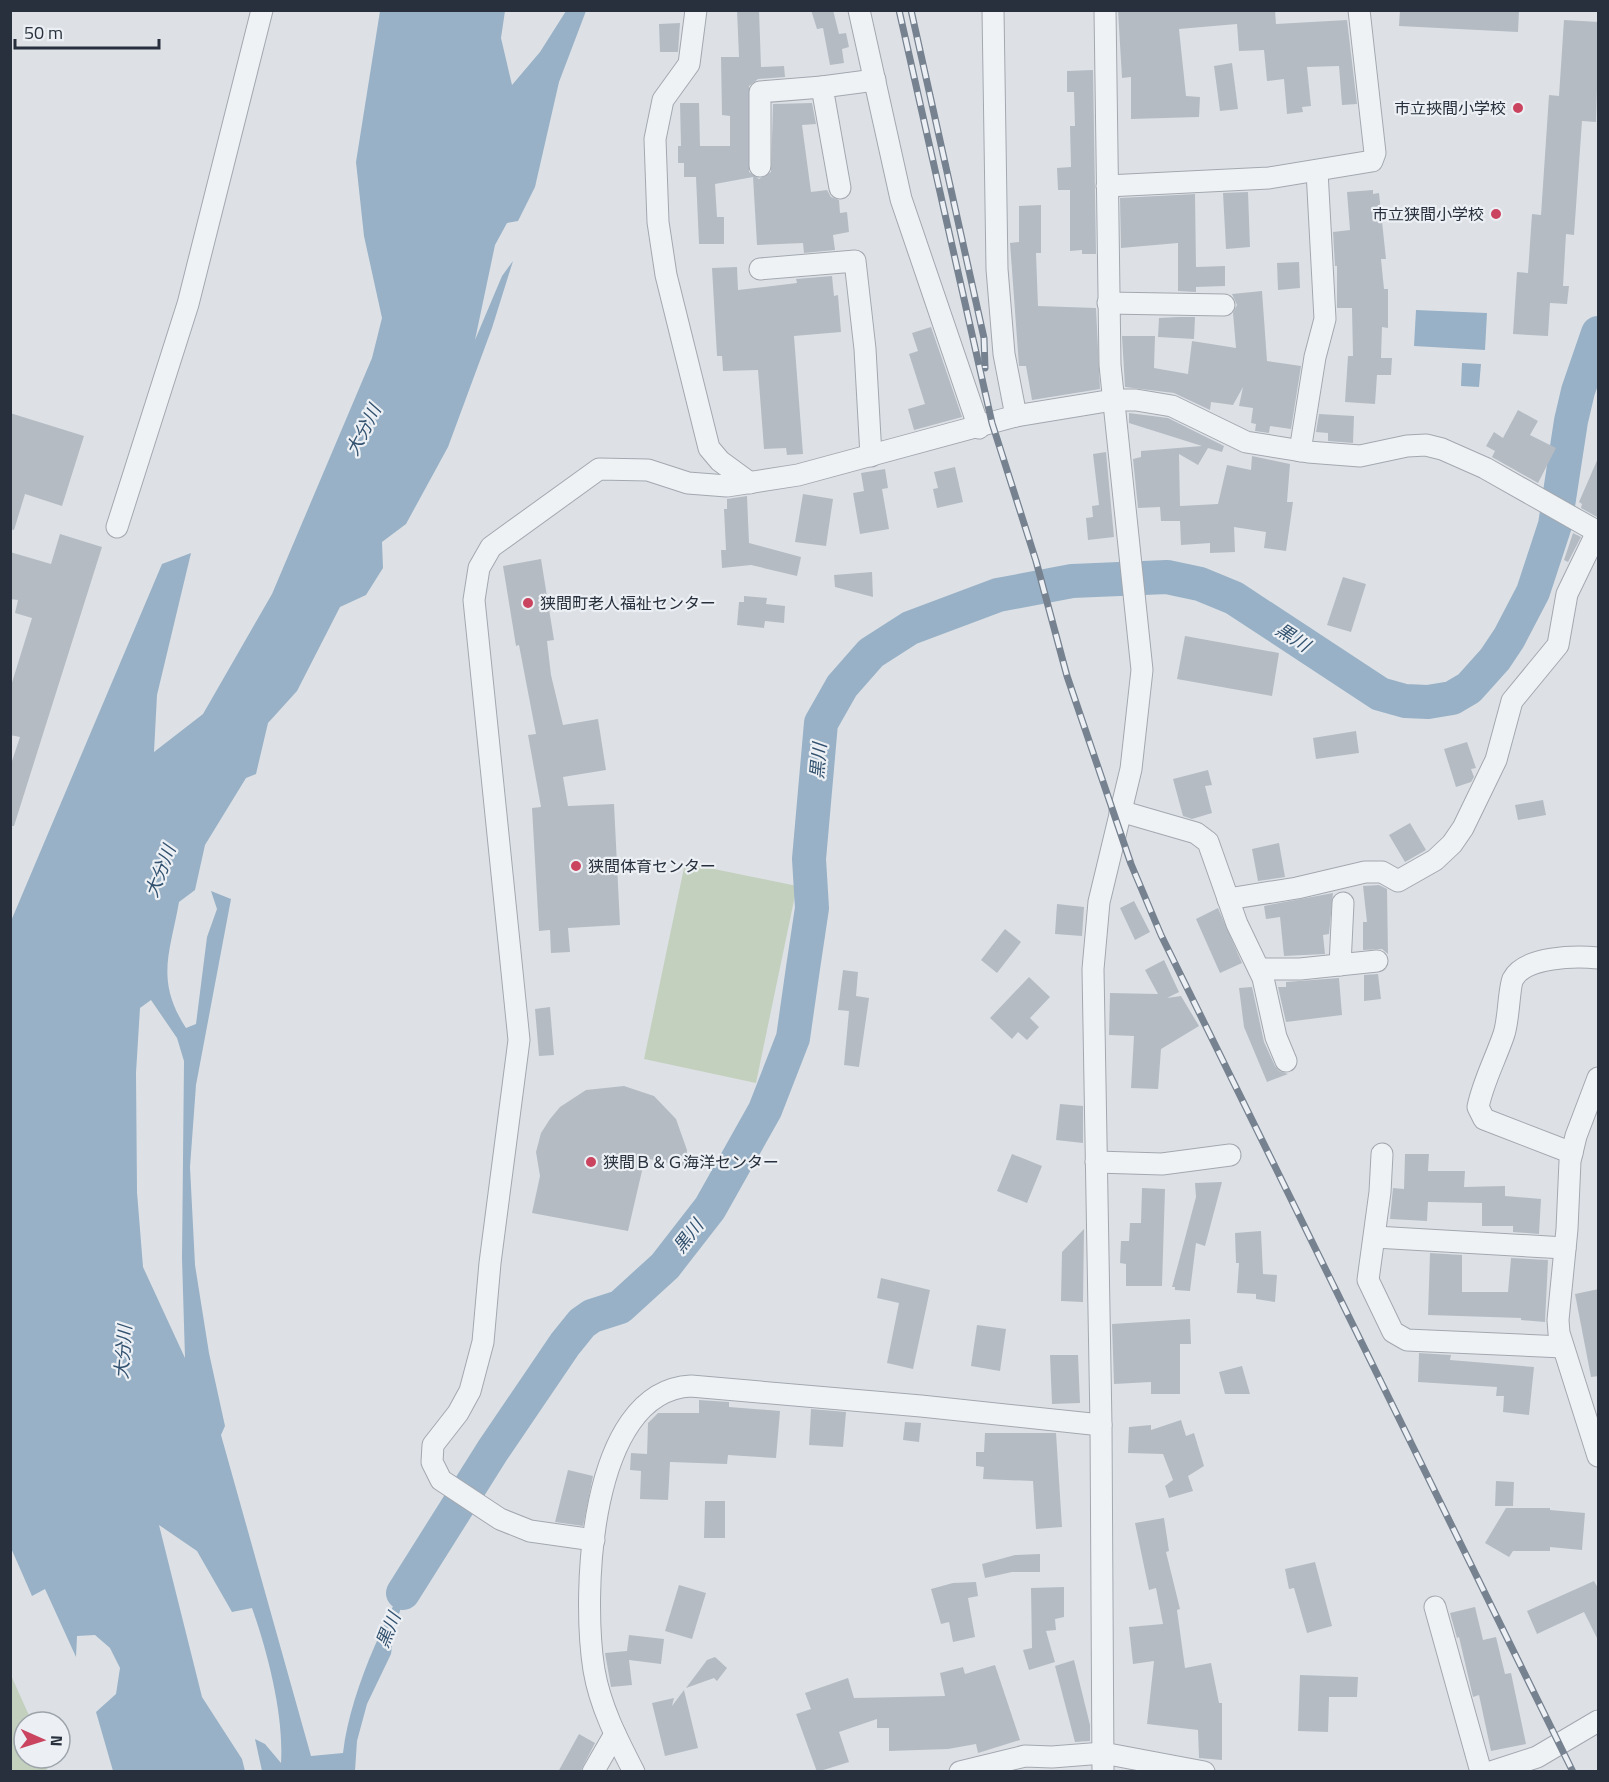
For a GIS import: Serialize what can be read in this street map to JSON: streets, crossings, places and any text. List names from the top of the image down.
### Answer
{
  "water": ["大分川", "黒川"],
  "places": [
    "市立挾間小学校",
    "市立狭間小学校",
    "狭間町老人福祉センター",
    "狭間体育センター",
    "狭間Ｂ＆Ｇ海洋センター"
  ],
  "scale_bar": "50 m",
  "north": "right"
}
